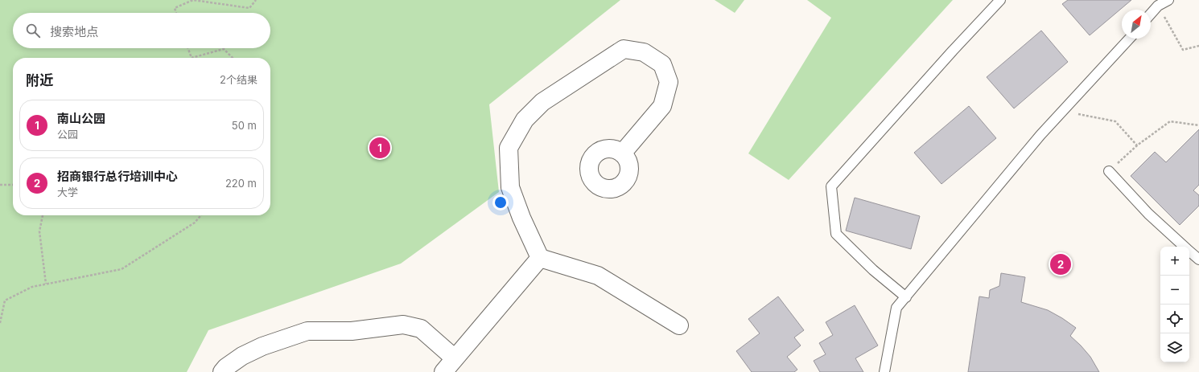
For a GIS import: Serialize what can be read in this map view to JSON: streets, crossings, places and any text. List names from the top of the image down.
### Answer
{
  "north": "top right",
  "page": {
    "search": "搜索地点",
    "heading": ["附近", "2个结果"],
    "list": [
      {
        "mark": "1",
        "name": "南山公园",
        "note": "公园",
        "value": "50 m"
      },
      {
        "mark": "2",
        "name": "招商银行总行培训中心",
        "note": "大学",
        "value": "220 m"
      }
    ],
    "pins": ["1", "2"],
    "map_buttons": ["+", "−"]
  }
}
